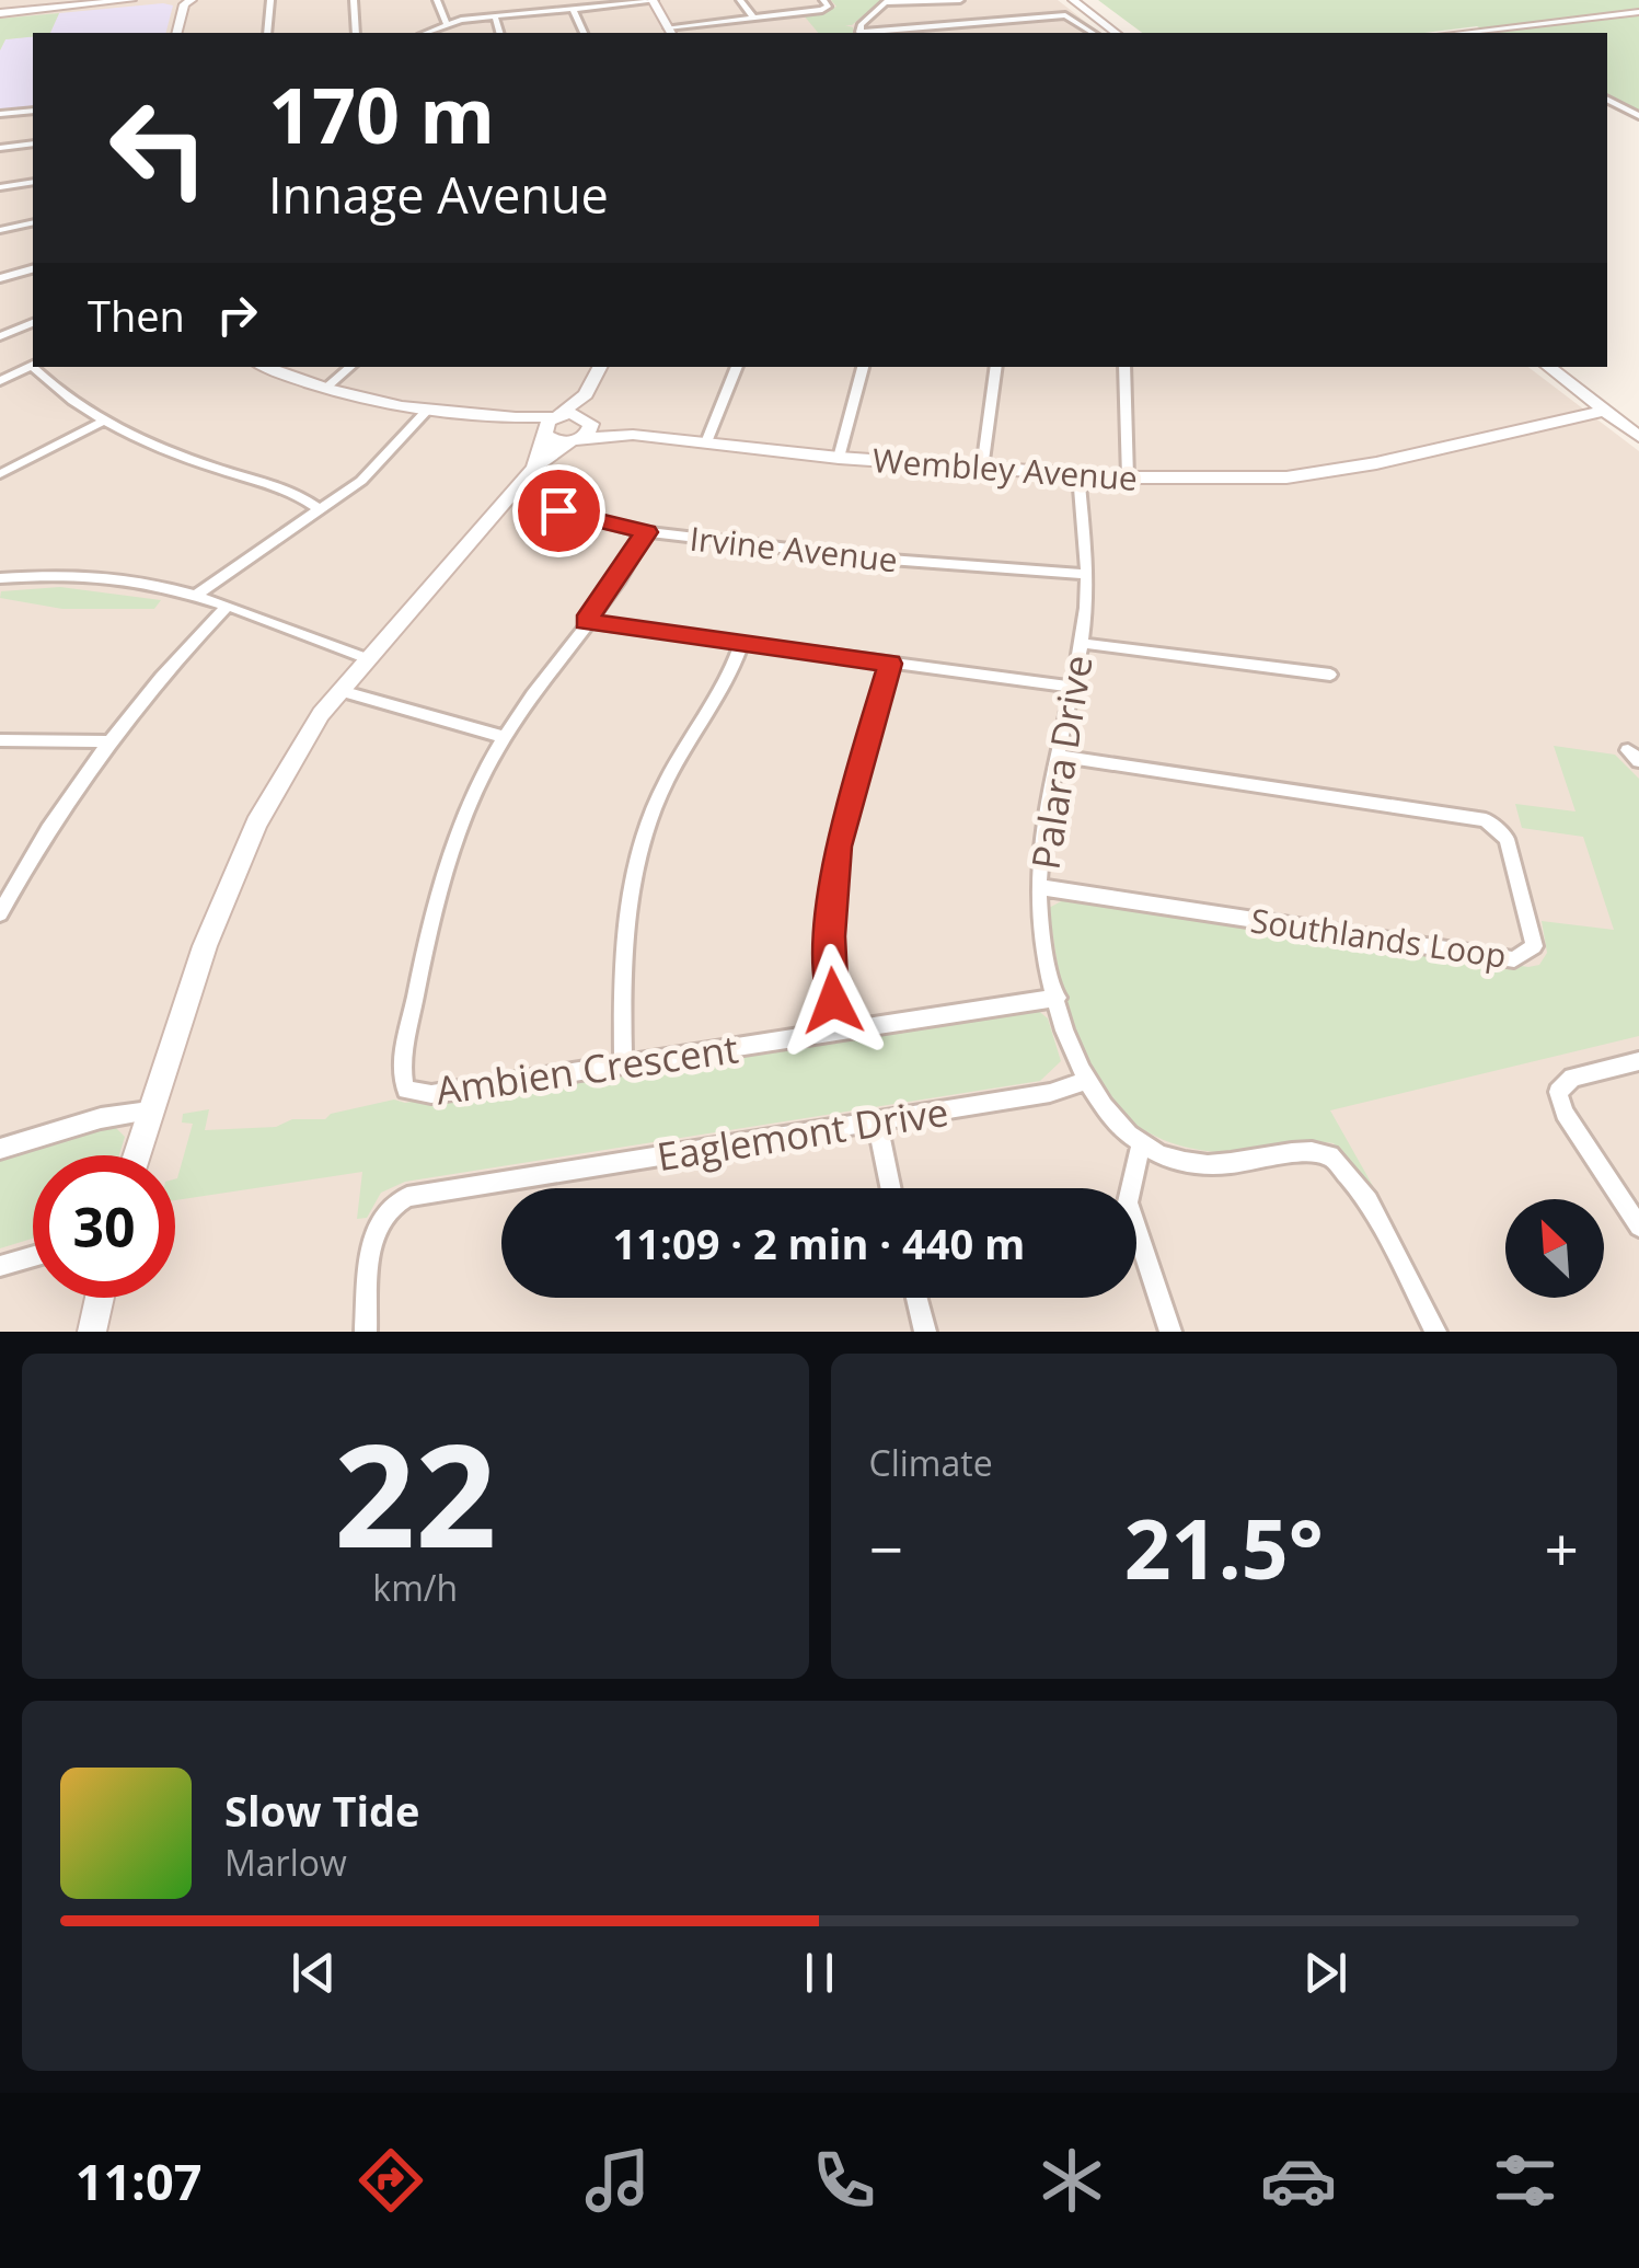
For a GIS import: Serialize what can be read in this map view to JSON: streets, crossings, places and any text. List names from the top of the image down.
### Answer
{
  "streets": {
    "street": [
      "Wembley Avenue",
      "Irvine Avenue",
      "Palara Drive",
      "Southlands Loop",
      "Ambien Crescent",
      "Eaglemont Drive"
    ]
  },
  "crossings": [
    ["Wembley Avenue", "Palara Drive"],
    ["Irvine Avenue", "Palara Drive"],
    ["Irvine Avenue", "Ambien Crescent"],
    ["Palara Drive", "Southlands Loop"],
    ["Palara Drive", "Ambien Crescent"],
    ["Palara Drive", "Eaglemont Drive"]
  ],
  "north": "top left",
  "page": {
    "turn": ["170 m", "Innage Avenue"],
    "then": "Then",
    "limit": "30",
    "trip": "11:09 · 2 min · 440 m",
    "tile": [
      ["22", "km/h"],
      "Climate"
    ],
    "heat": ["−", "21.5°", "+"],
    "song": ["Slow Tide", "Marlow"],
    "tabs": "11:07"
  }
}
